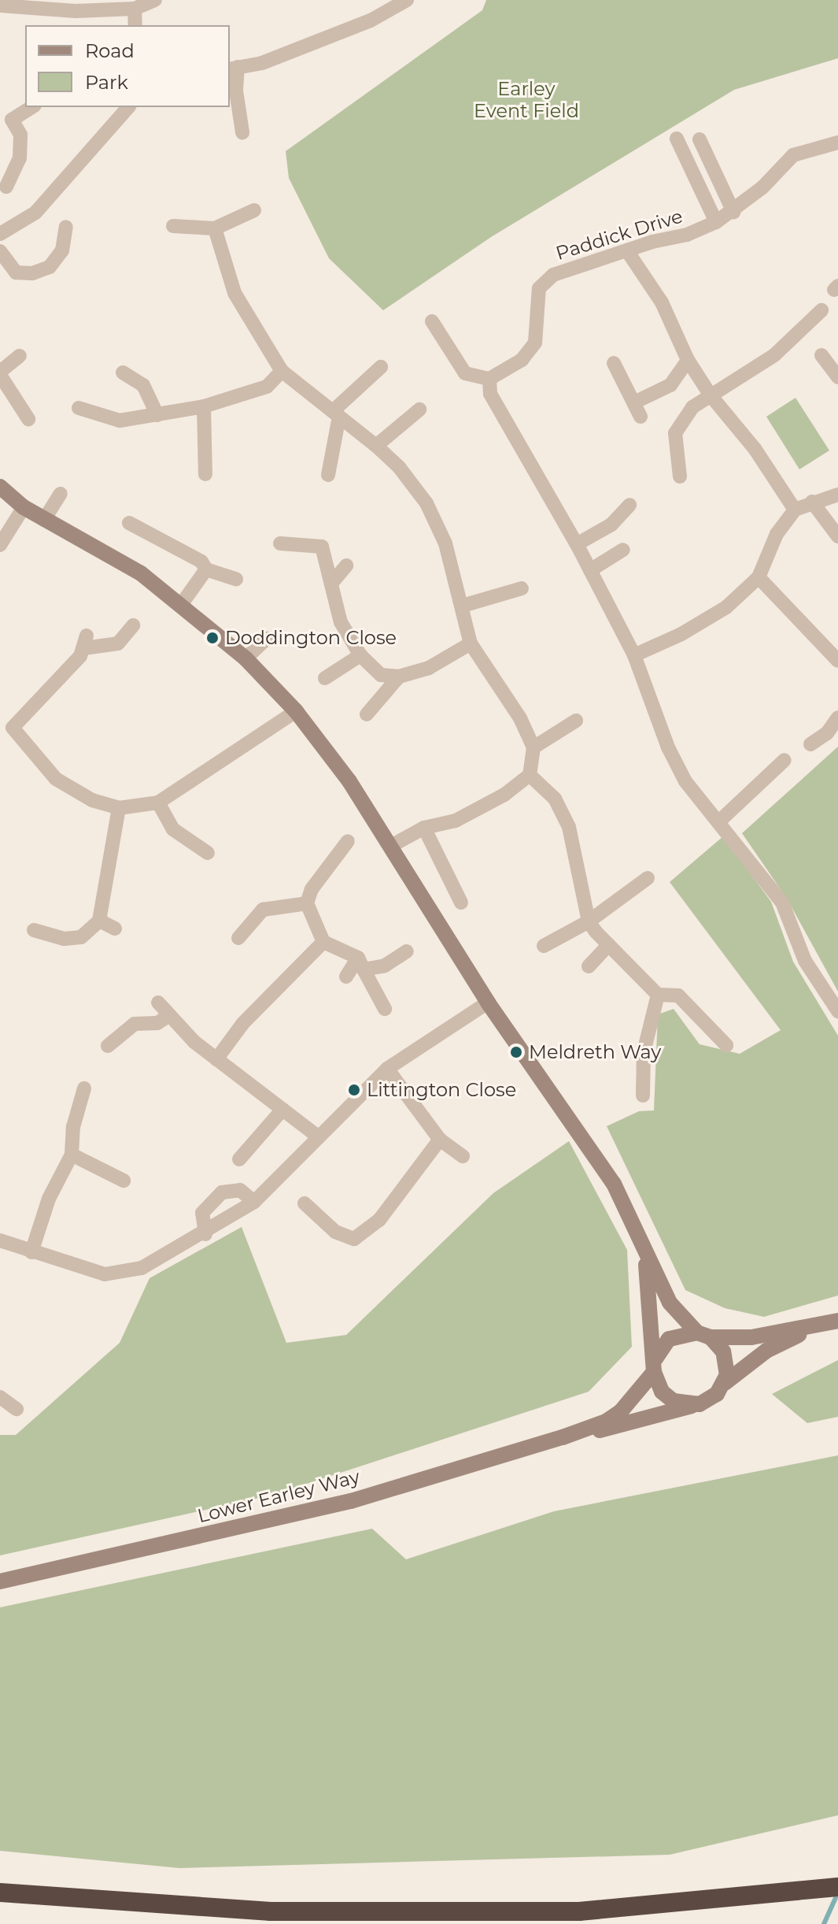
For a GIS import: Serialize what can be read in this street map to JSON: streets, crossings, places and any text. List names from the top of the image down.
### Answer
{
  "streets": {
    "main road": ["Lower Earley Way"],
    "street": ["Paddick Drive"]
  },
  "parks": ["Earley Event Field"],
  "places": ["Doddington Close", "Meldreth Way", "Littington Close"],
  "legend": ["Road", "Park"]
}
